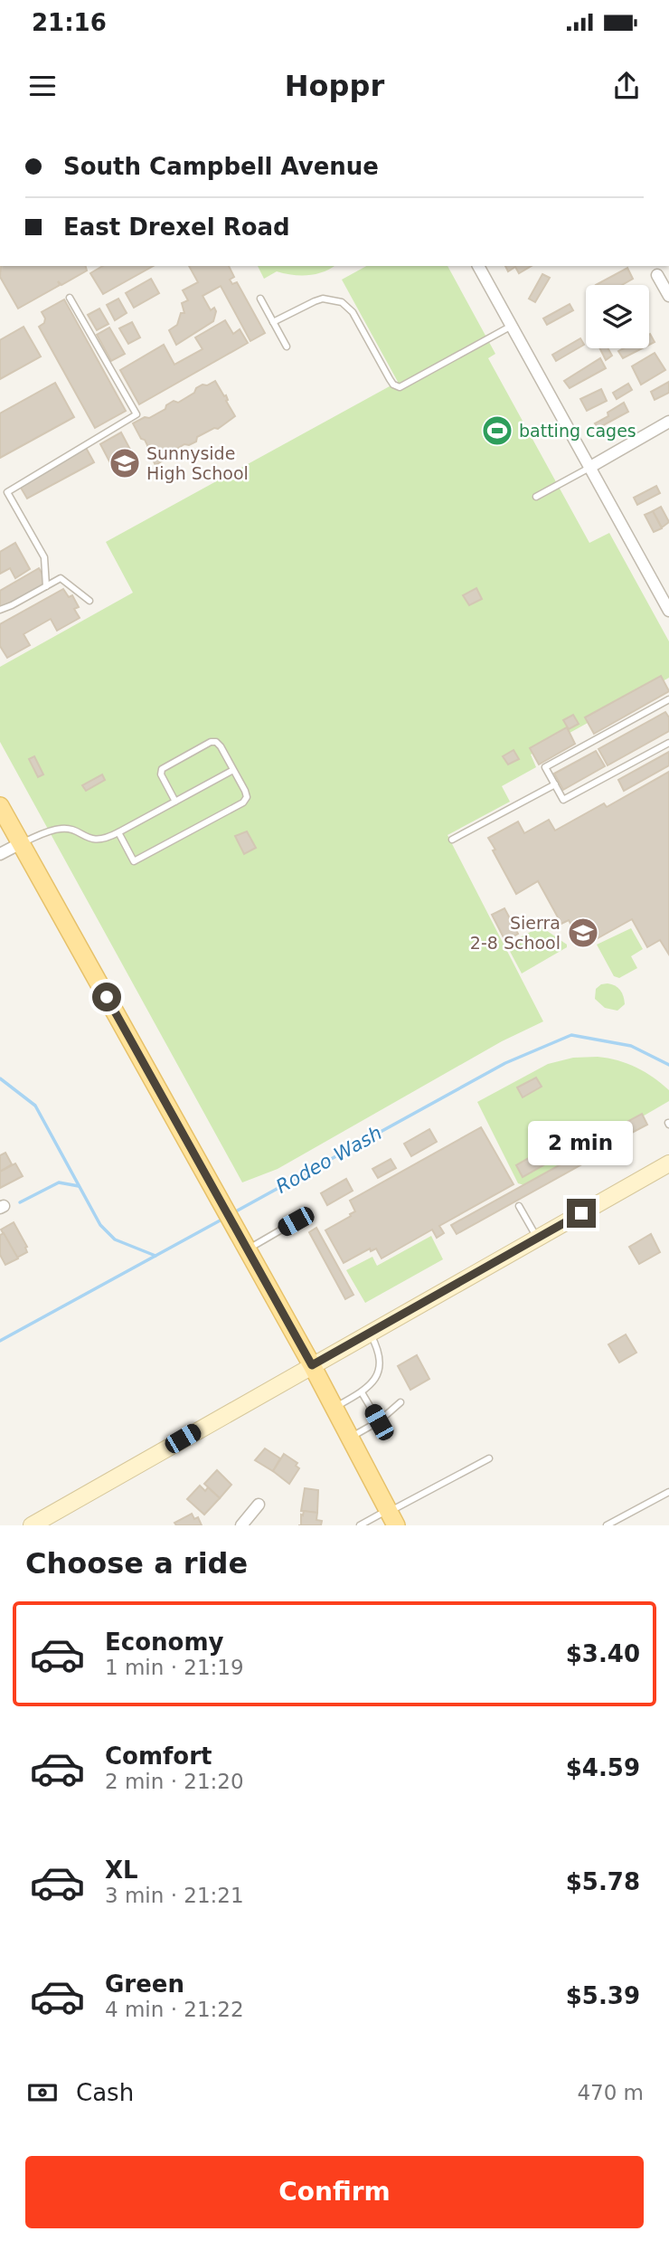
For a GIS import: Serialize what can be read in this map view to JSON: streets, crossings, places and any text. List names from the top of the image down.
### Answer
{
  "water": ["Rodeo Wash"],
  "places": {
    "sports": ["batting cages"],
    "school or university": ["Sunnyside High School", "Sierra 2-8 School"]
  },
  "page": {
    "status": "21:16",
    "header": "Hoppr",
    "banner": ["South Campbell Avenue", "East Drexel Road"],
    "bubble": "2 min",
    "heading": "Choose a ride",
    "list": [
      {
        "name": "Economy",
        "note": "1 min · 21:19",
        "value": "$3.40"
      },
      {
        "name": "Comfort",
        "note": "2 min · 21:20",
        "value": "$4.59"
      },
      {
        "name": "XL",
        "note": "3 min · 21:21",
        "value": "$5.78"
      },
      {
        "name": "Green",
        "note": "4 min · 21:22",
        "value": "$5.39"
      }
    ],
    "pay": ["Cash", "470 m"],
    "buttons": "Confirm"
  }
}
